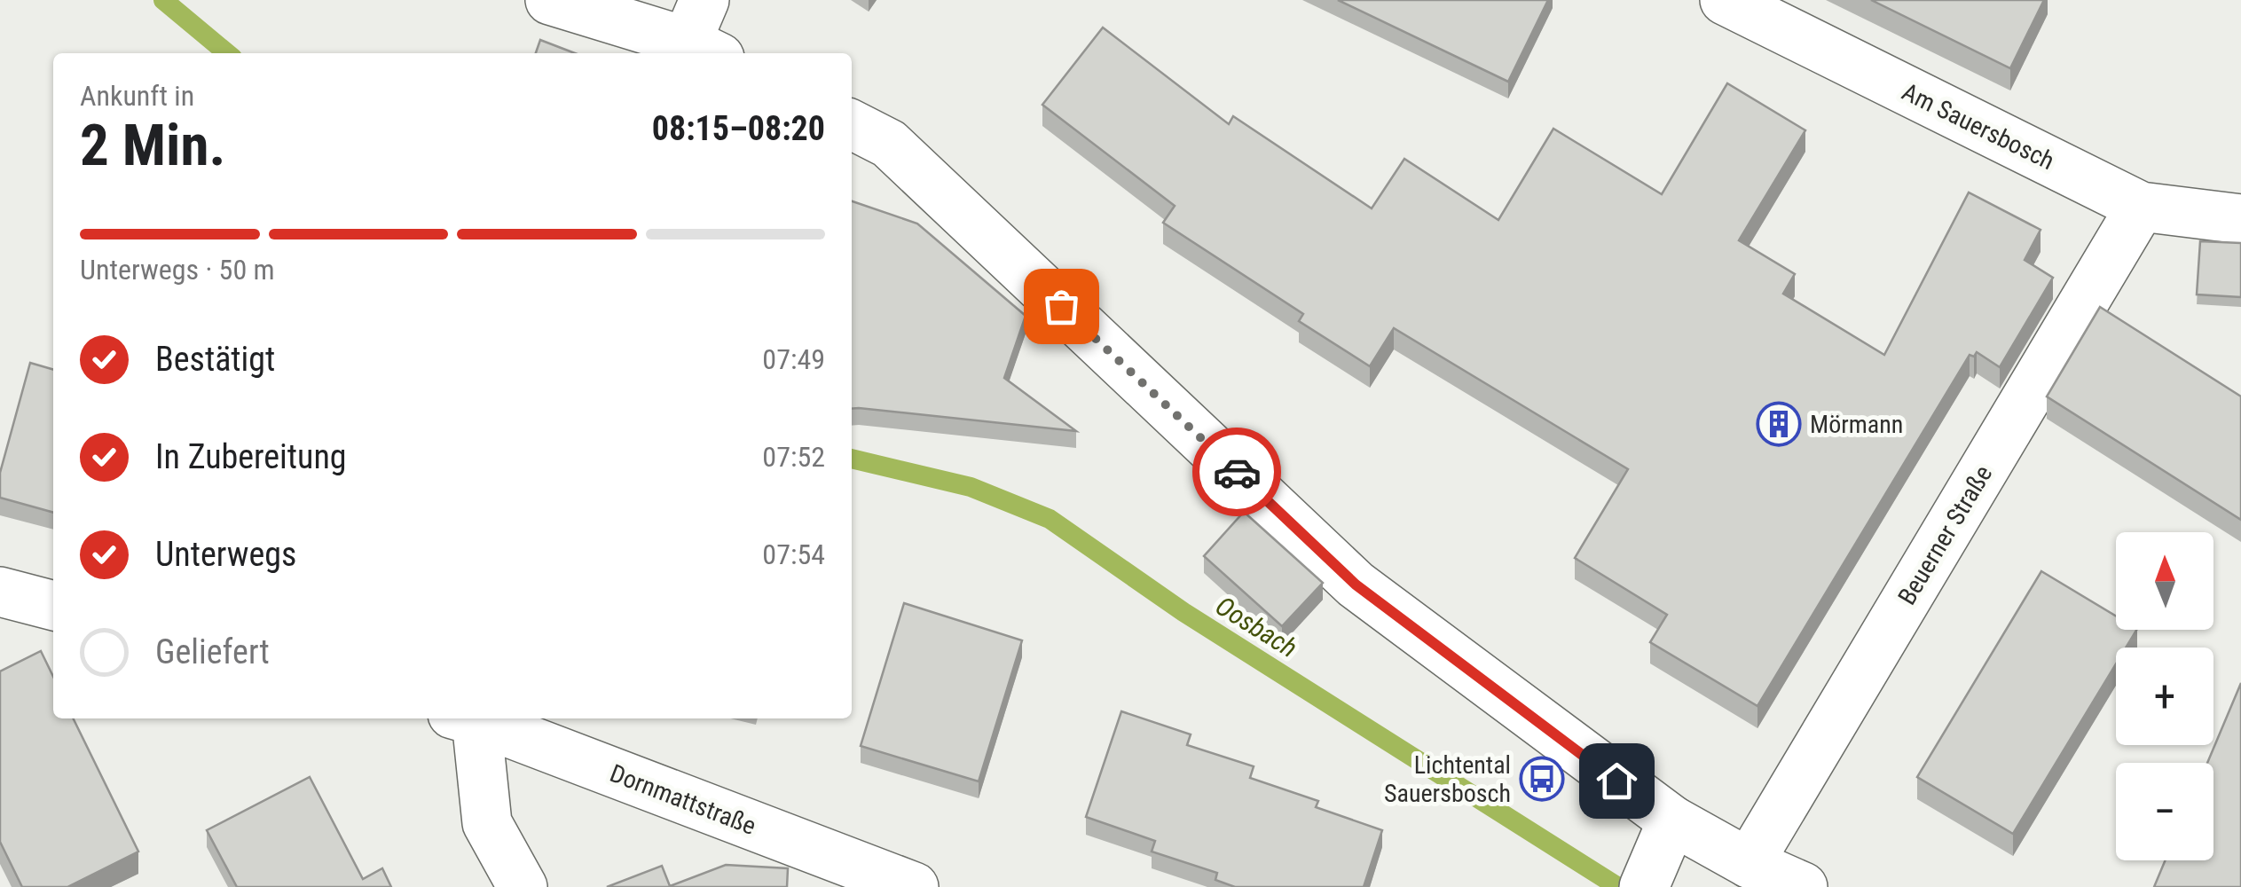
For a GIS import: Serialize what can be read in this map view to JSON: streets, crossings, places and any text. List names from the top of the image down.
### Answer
{
  "streets": {
    "street": ["Am Sauersbosch", "Beuerner Straße", "Dornmattstraße"]
  },
  "crossings": [
    ["Am Sauersbosch", "Beuerner Straße"]
  ],
  "water": ["Oosbach"],
  "places": {
    "building": ["Mörmann"],
    "bus stop": ["Lichtental Sauersbosch"]
  },
  "north": "top",
  "page": {
    "heading": ["2 Min.", "Ankunft in", "08:15–08:20"],
    "bar": "Unterwegs · 50 m",
    "list": [
      ["Bestätigt", "07:49"],
      ["In Zubereitung", "07:52"],
      ["Unterwegs", "07:54"],
      "Geliefert"
    ],
    "map_buttons": ["+", "−"]
  }
}
